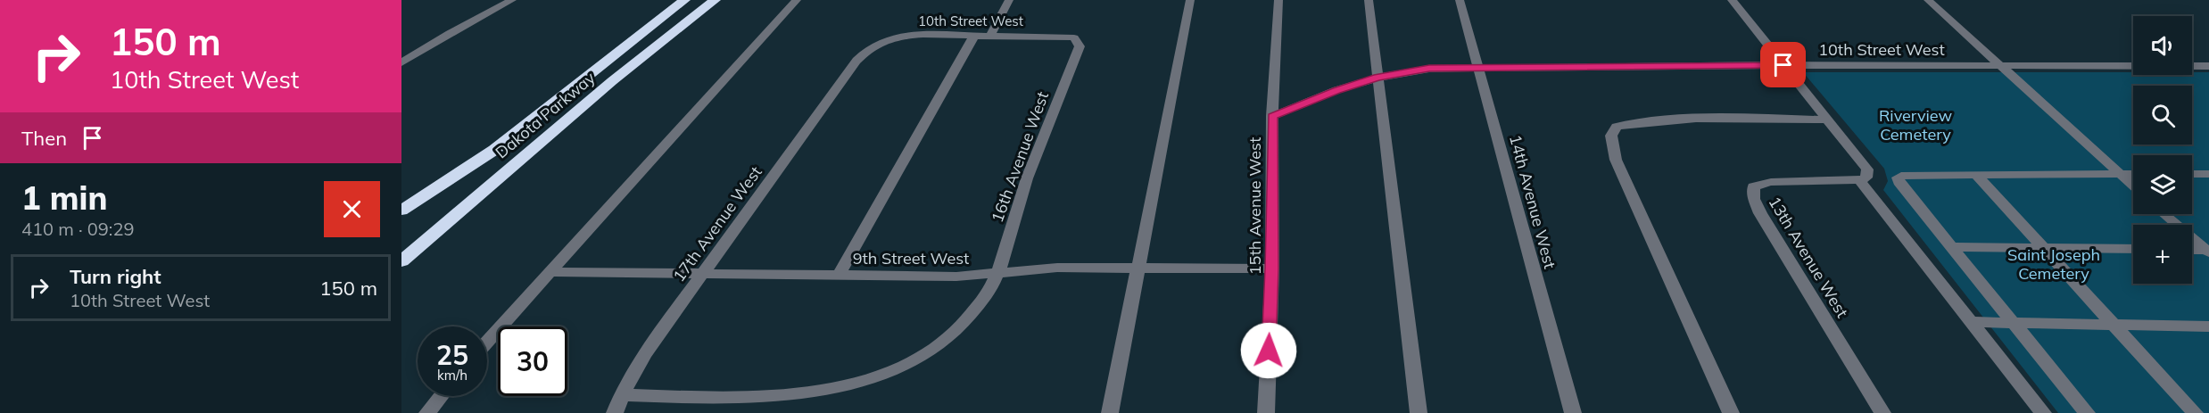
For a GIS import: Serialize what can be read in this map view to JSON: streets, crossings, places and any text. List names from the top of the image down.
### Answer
{
  "streets": {
    "highway": ["Dakota Parkway"],
    "street": [
      "10th Street West",
      "16th Avenue West",
      "14th Avenue West",
      "15th Avenue West",
      "17th Avenue West",
      "13th Avenue West",
      "9th Street West"
    ]
  },
  "crossings": [
    ["10th Street West", "16th Avenue West"],
    ["10th Street West", "14th Avenue West"],
    ["10th Street West", "15th Avenue West"],
    ["10th Street West", "17th Avenue West"],
    ["16th Avenue West", "17th Avenue West"],
    ["16th Avenue West", "9th Street West"],
    ["15th Avenue West", "9th Street West"],
    ["17th Avenue West", "9th Street West"]
  ],
  "parks": ["Riverview Cemetery", "Saint Joseph Cemetery"],
  "page": {
    "turn": ["150 m", "10th Street West"],
    "map_buttons": "+",
    "then": "Then",
    "heading": ["1 min", "410 m · 09:29"],
    "list": [
      {
        "name": "Turn right",
        "note": "10th Street West",
        "value": "150 m"
      }
    ],
    "speed": "25 km/h",
    "limit": "30"
  }
}
